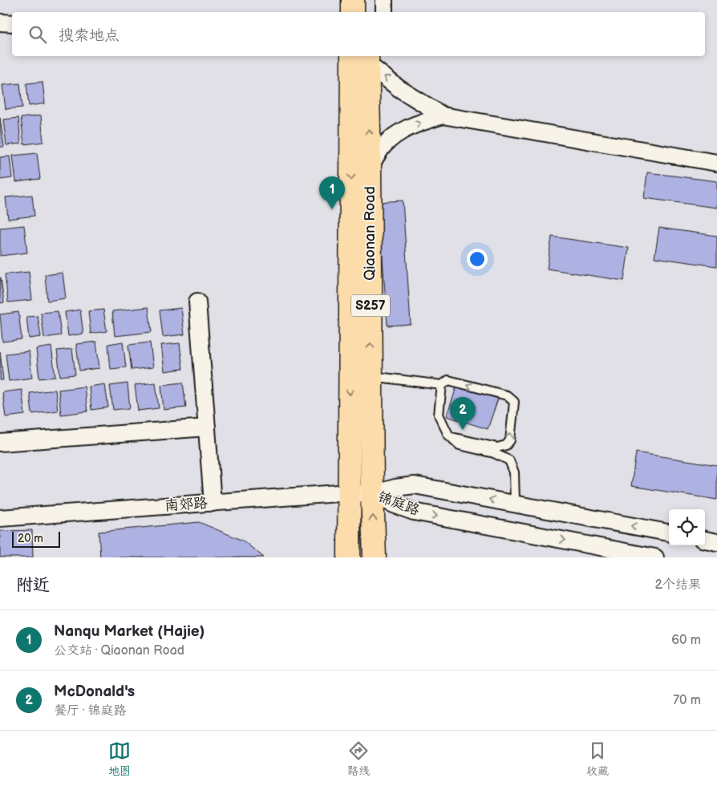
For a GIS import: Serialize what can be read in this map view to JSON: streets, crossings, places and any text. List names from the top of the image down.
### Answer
{
  "streets": {
    "main road": ["Qiaonan Road", "S257"],
    "street": ["锦庭路", "南郊路"]
  },
  "crossings": [
    ["Qiaonan Road", "锦庭路"],
    ["Qiaonan Road", "南郊路"],
    ["锦庭路", "南郊路"]
  ],
  "scale_bar": "20 m",
  "page": {
    "search": "搜索地点",
    "pins": ["1", "2"],
    "scale": "20 m",
    "heading": ["附近", "2个结果"],
    "list": [
      {
        "mark": "1",
        "name": "Nanqu Market (Hajie)",
        "note": "公交站 · Qiaonan Road",
        "value": "60 m"
      },
      {
        "mark": "2",
        "name": "McDonald's",
        "note": "餐厅 · 锦庭路",
        "value": "70 m"
      }
    ],
    "nav": ["地图", "路线", "收藏"]
  }
}
